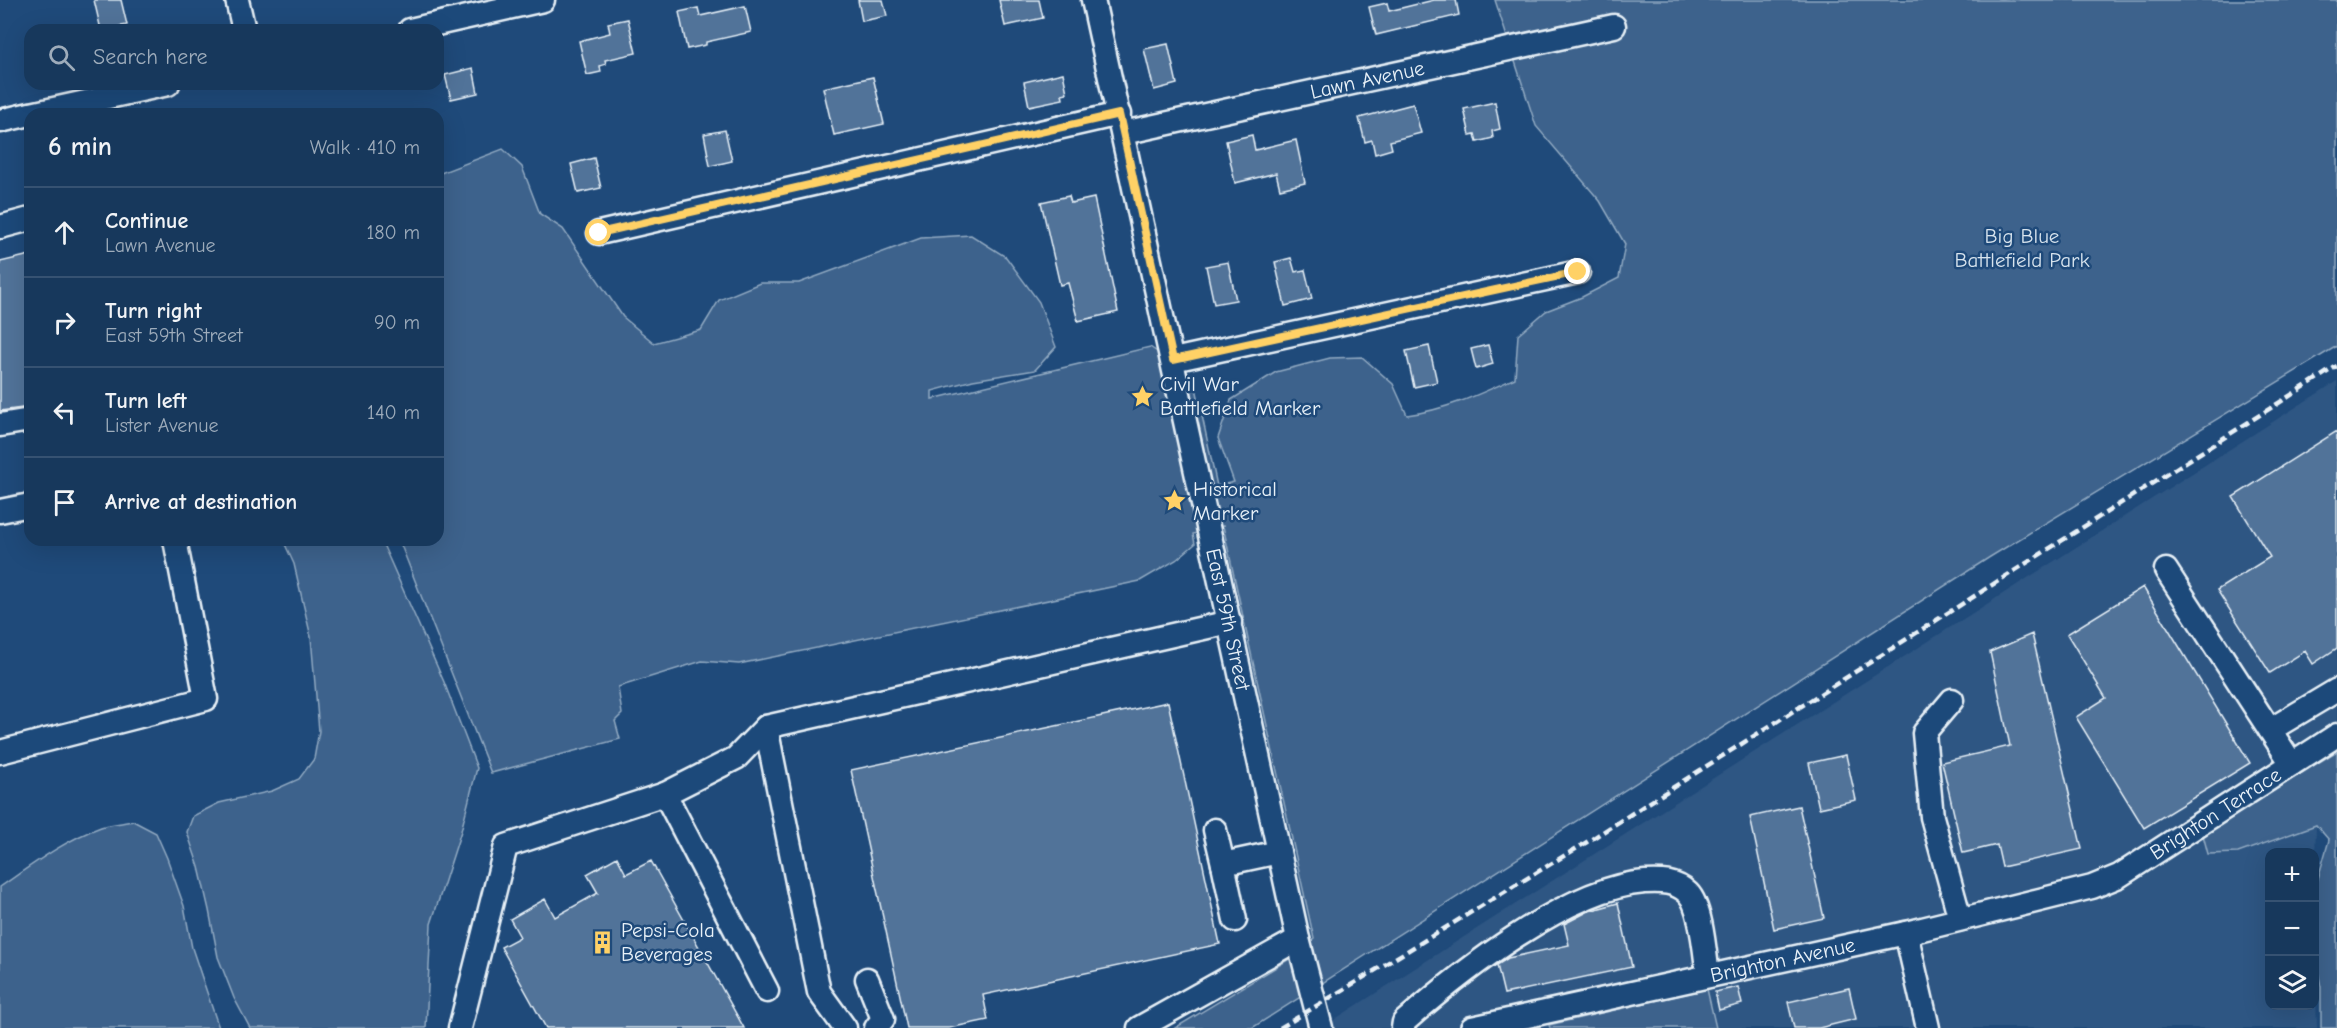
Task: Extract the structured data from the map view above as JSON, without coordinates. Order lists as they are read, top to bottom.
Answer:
{
  "streets": {
    "street": [
      "Lawn Avenue",
      "East 59th Street",
      "Brighton Terrace",
      "Brighton Avenue"
    ]
  },
  "crossings": [
    ["Lawn Avenue", "East 59th Street"],
    ["Brighton Terrace", "Brighton Avenue"]
  ],
  "parks": ["Big Blue Battlefield Park"],
  "places": {
    "place": ["Civil War Battlefield Marker", "Historical Marker"],
    "building": ["Pepsi-Cola Beverages"]
  },
  "page": {
    "search": "Search here",
    "heading": ["6 min", "Walk · 410 m"],
    "list": [
      ["Continue", "Lawn Avenue", "180 m"],
      ["Turn right", "East 59th Street", "90 m"],
      ["Turn left", "Lister Avenue", "140 m"],
      "Arrive at destination"
    ],
    "map_buttons": ["+", "−"]
  }
}
